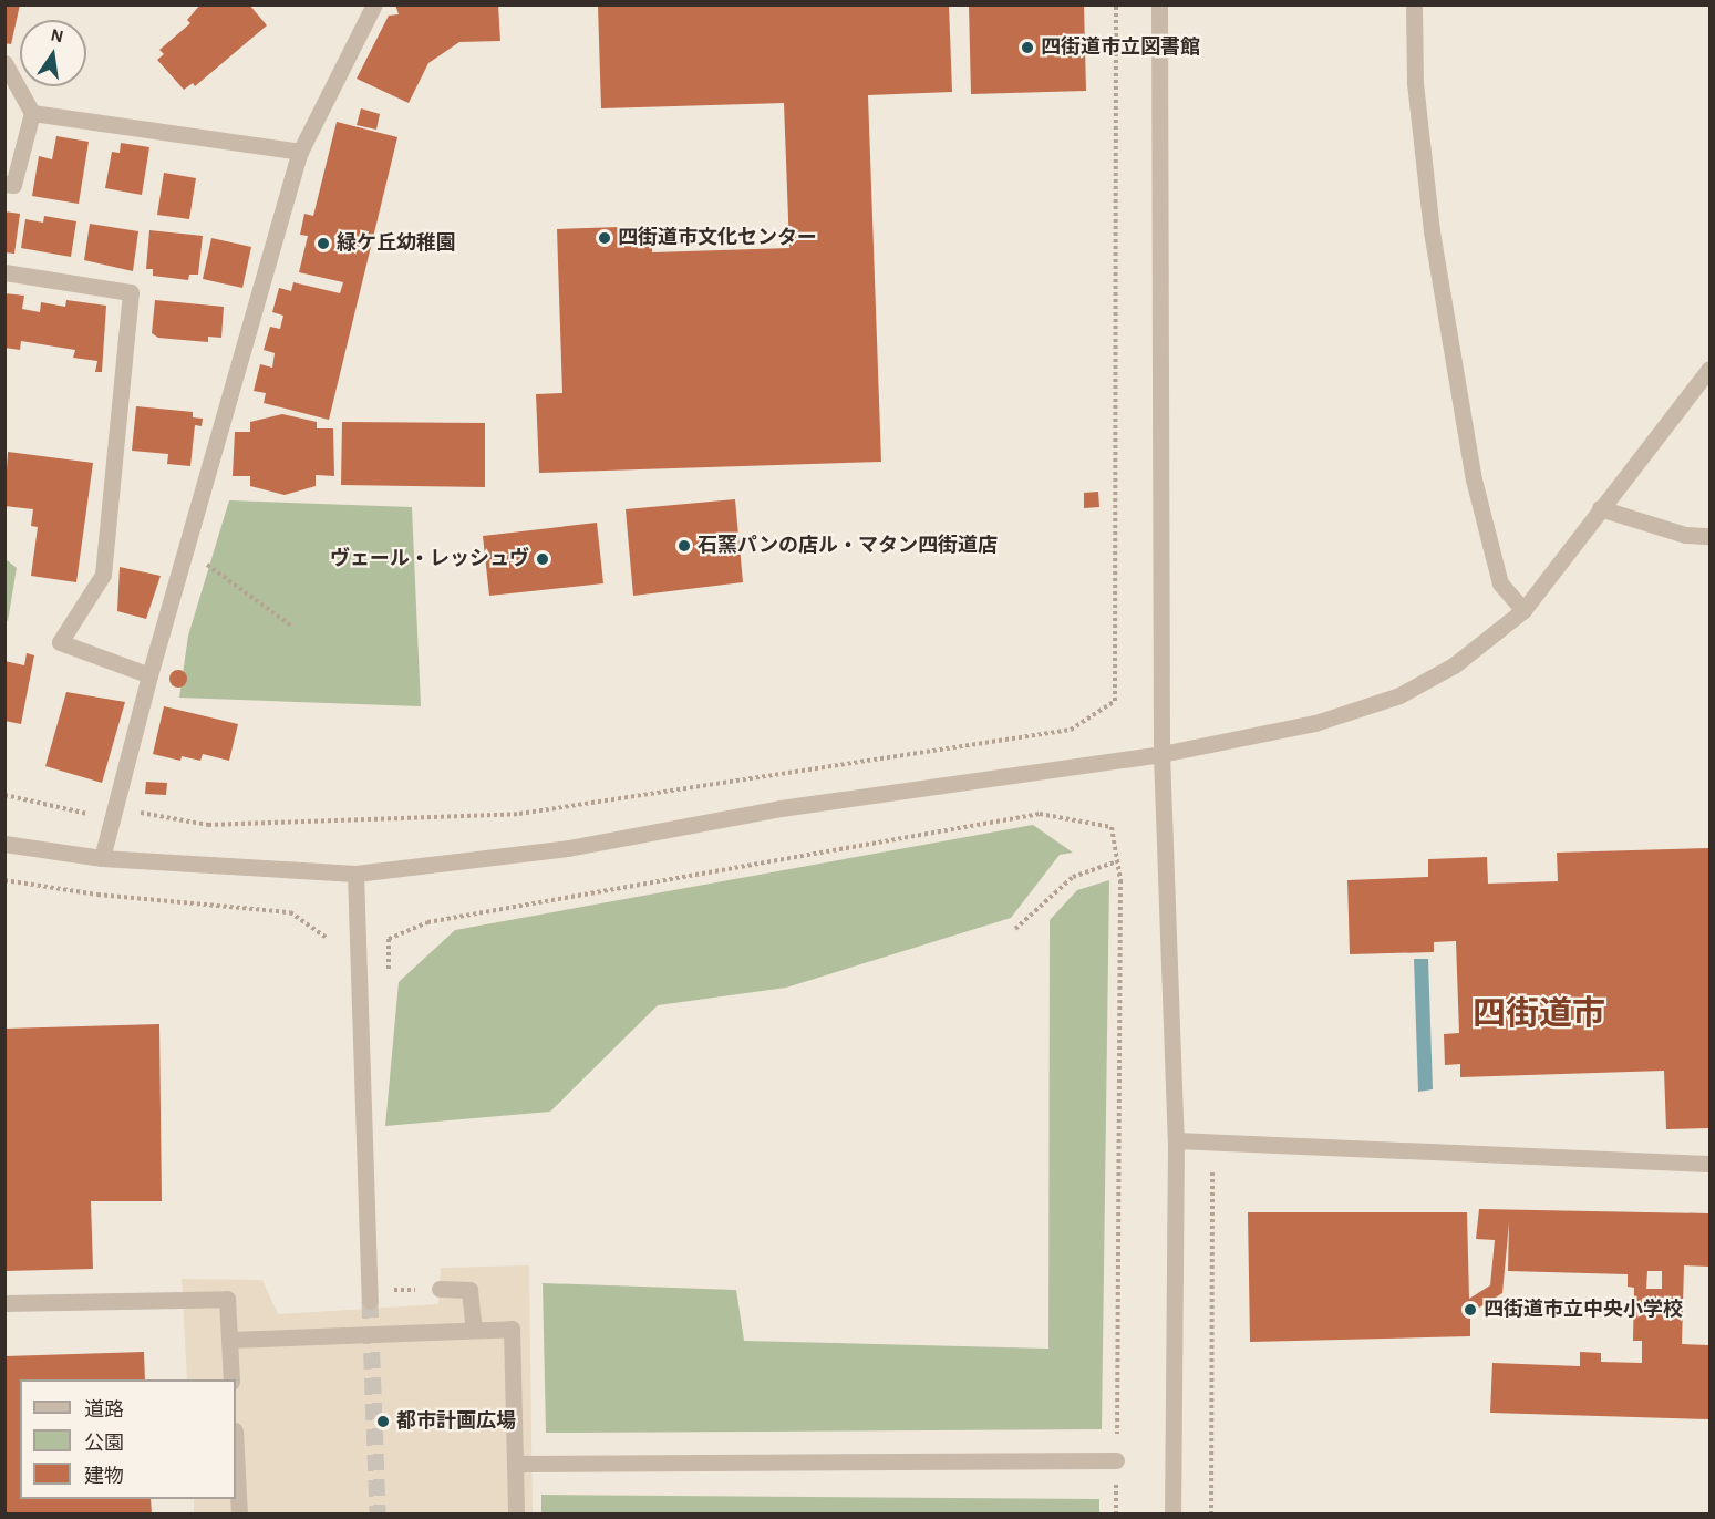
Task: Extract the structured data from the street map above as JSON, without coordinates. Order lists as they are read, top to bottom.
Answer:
{
  "districts": ["四街道市"],
  "places": [
    "四街道市立図書館",
    "四街道市文化センター",
    "緑ケ丘幼稚園",
    "石窯パンの店ル・マタン四街道店",
    "ヴェール・レッシュヴ",
    "四街道市立中央小学校",
    "都市計画広場"
  ],
  "legend": ["道路", "公園", "建物"],
  "north": "top"
}
